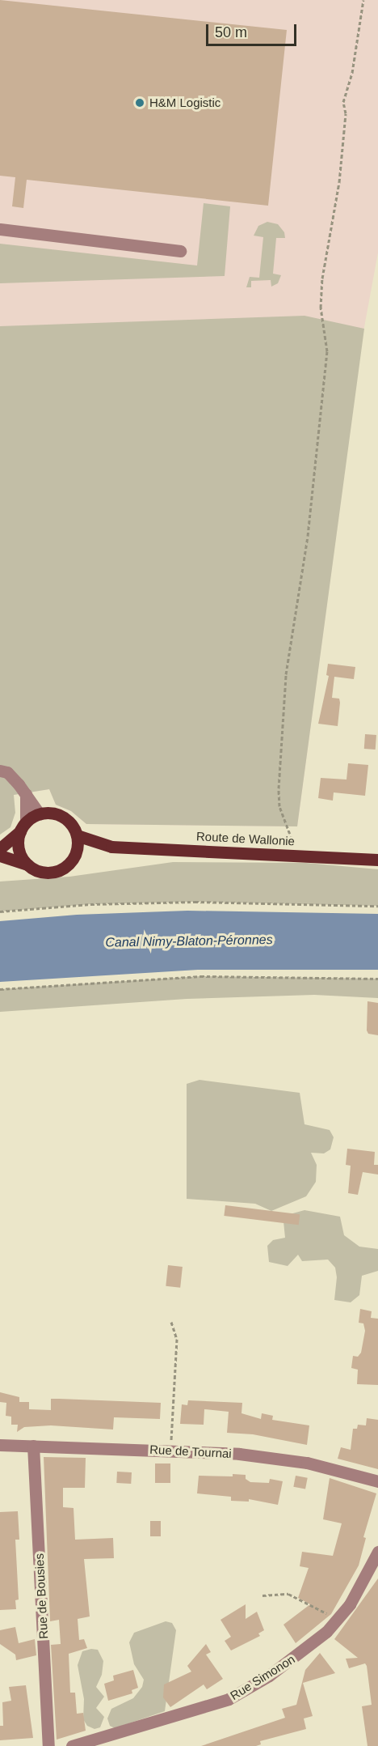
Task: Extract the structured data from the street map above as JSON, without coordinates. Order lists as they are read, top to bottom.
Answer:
{
  "streets": {
    "main road": ["Route de Wallonie"],
    "street": ["Rue de Tournai", "Rue de Bousies", "Rue Simonon"]
  },
  "crossings": [
    ["Rue de Tournai", "Rue de Bousies"]
  ],
  "water": ["Canal Nimy-Blaton-Péronnes"],
  "places": ["H&M Logistic"],
  "scale_bar": "50 m"
}
